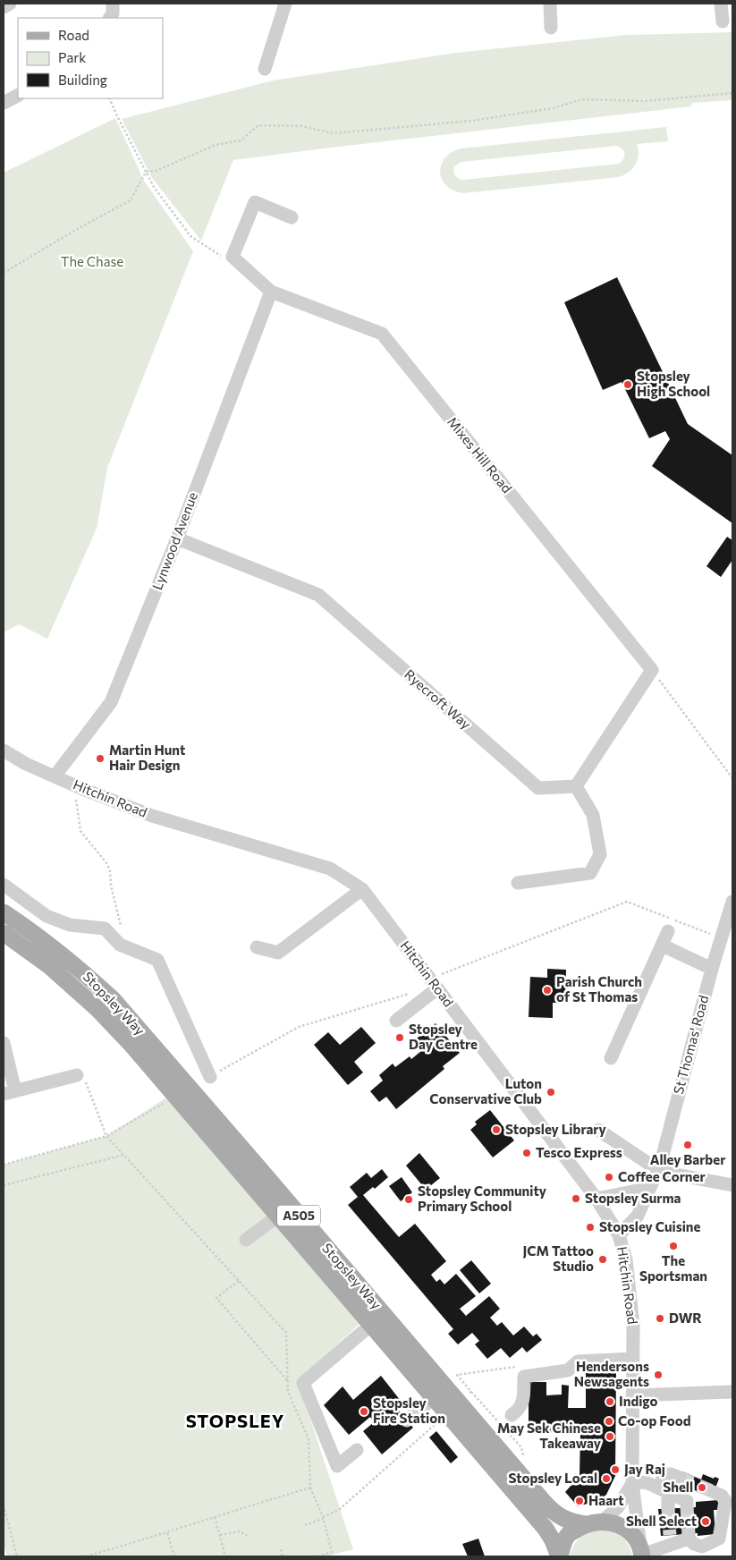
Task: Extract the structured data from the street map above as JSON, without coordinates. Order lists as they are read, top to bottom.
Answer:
{
  "streets": {
    "main road": ["Stopsley Way", "A505"],
    "street": [
      "Mixes Hill Road",
      "Lynwood Avenue",
      "Ryecroft Way",
      "Hitchin Road",
      "St Thomas' Road"
    ]
  },
  "crossings": [
    ["Mixes Hill Road", "Lynwood Avenue"],
    ["Lynwood Avenue", "Ryecroft Way"],
    ["Lynwood Avenue", "Hitchin Road"],
    ["Hitchin Road", "St Thomas' Road"],
    ["Hitchin Road", "A505"],
    ["Stopsley Way", "A505"]
  ],
  "districts": ["STOPSLEY"],
  "parks": ["The Chase"],
  "places": [
    "Stopsley High School",
    "Martin Hunt Hair Design",
    "Parish Church of St Thomas",
    "Stopsley Day Centre",
    "Luton Conservative Club",
    "Stopsley Library",
    "Alley Barber",
    "Tesco Express",
    "Coffee Corner",
    "Stopsley Surma",
    "Stopsley Community Primary School",
    "Stopsley Cuisine",
    "The Sportsman",
    "JCM Tattoo Studio",
    "DWR",
    "Hendersons Newsagents",
    "Indigo",
    "Stopsley Fire Station",
    "Co-op Food",
    "May Sek Chinese Takeaway",
    "Jay Raj",
    "Stopsley Local",
    "Shell",
    "Haart",
    "Shell Select"
  ],
  "legend": ["Road", "Park", "Building"]
}
